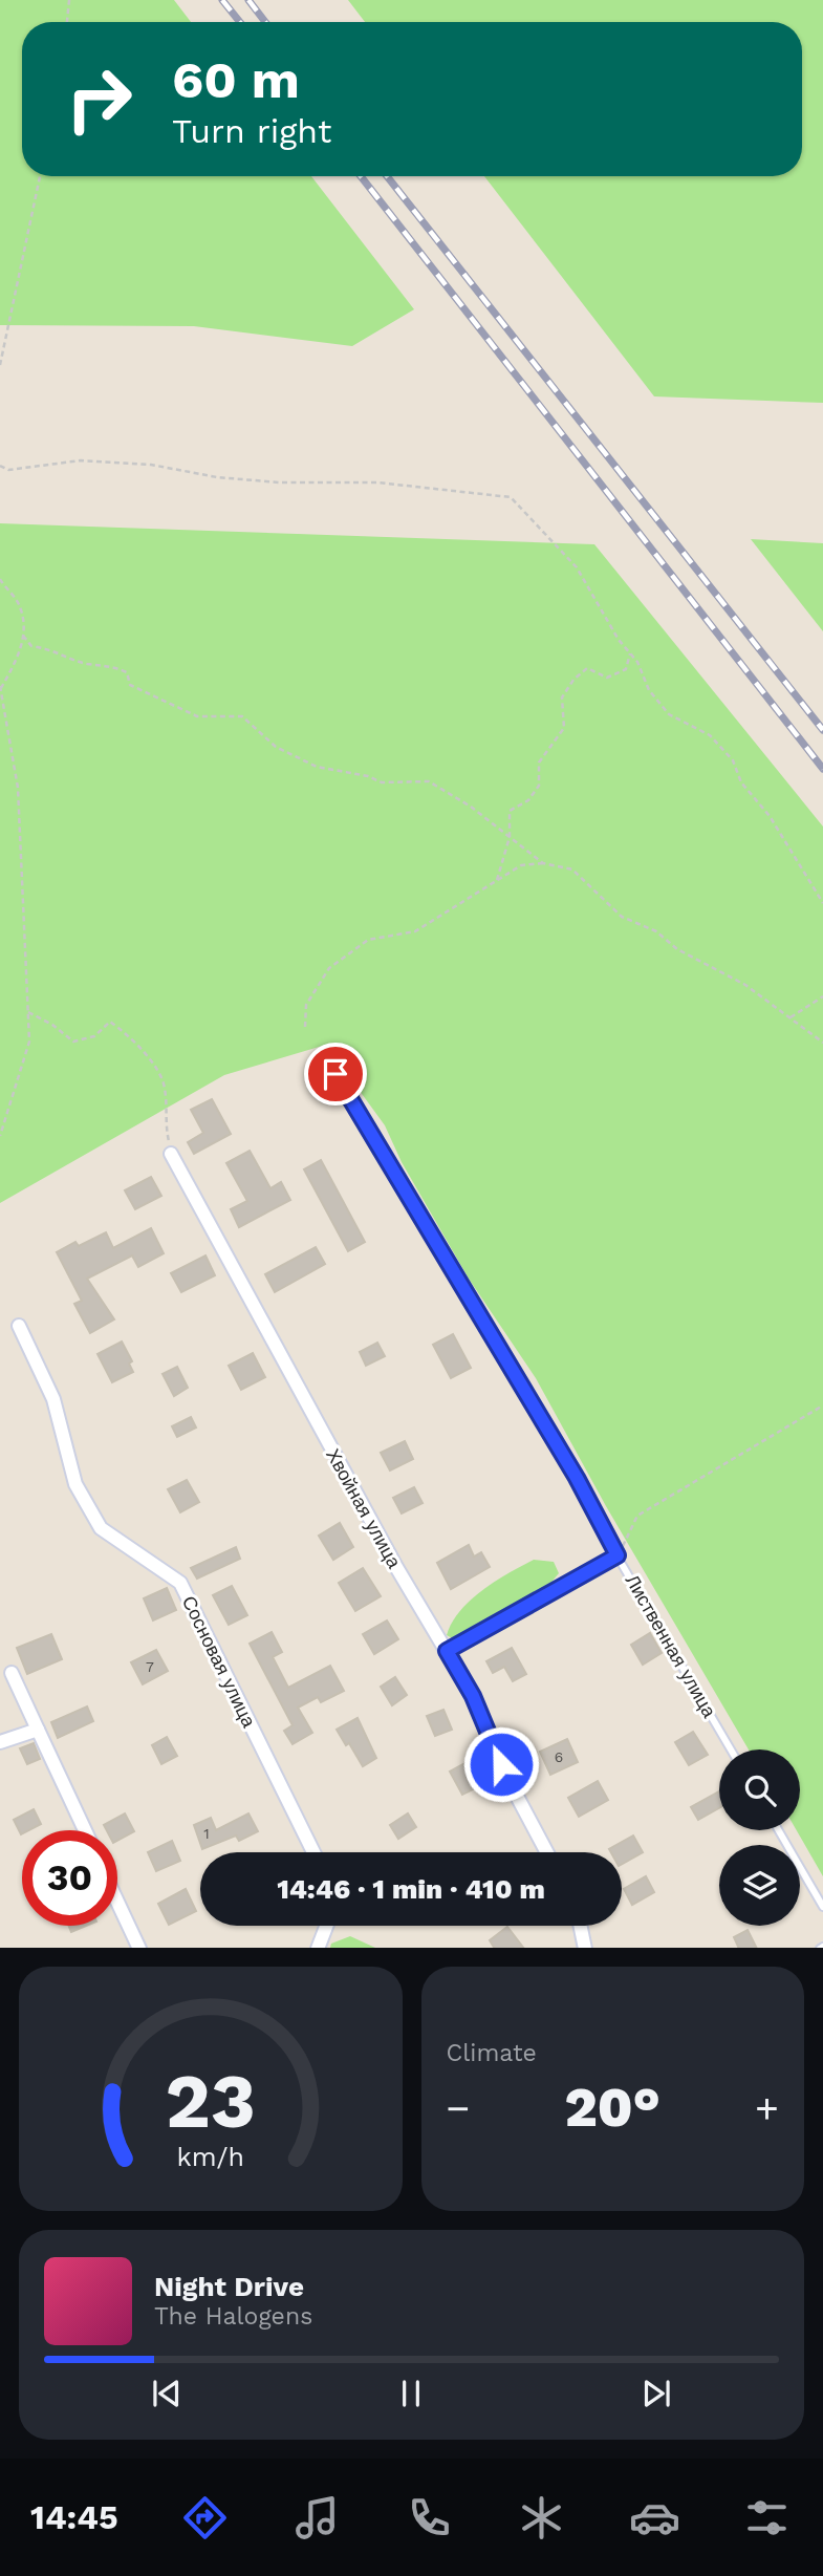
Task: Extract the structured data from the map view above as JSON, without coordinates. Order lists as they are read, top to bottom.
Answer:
{
  "streets": {
    "street": ["Хвойная улица", "Сосновая улица"],
    "lane": ["Лиственная улица"]
  },
  "house_numbers": ["7", "6", "1"],
  "page": {
    "turn": ["60 m", "Turn right"],
    "limit": "30",
    "trip": "14:46 · 1 min · 410 m",
    "tile": "Climate",
    "heat": ["−", "20°", "+"],
    "song": ["Night Drive", "The Halogens"],
    "tabs": "14:45",
    "gauge": ["23", "km/h"]
  }
}
